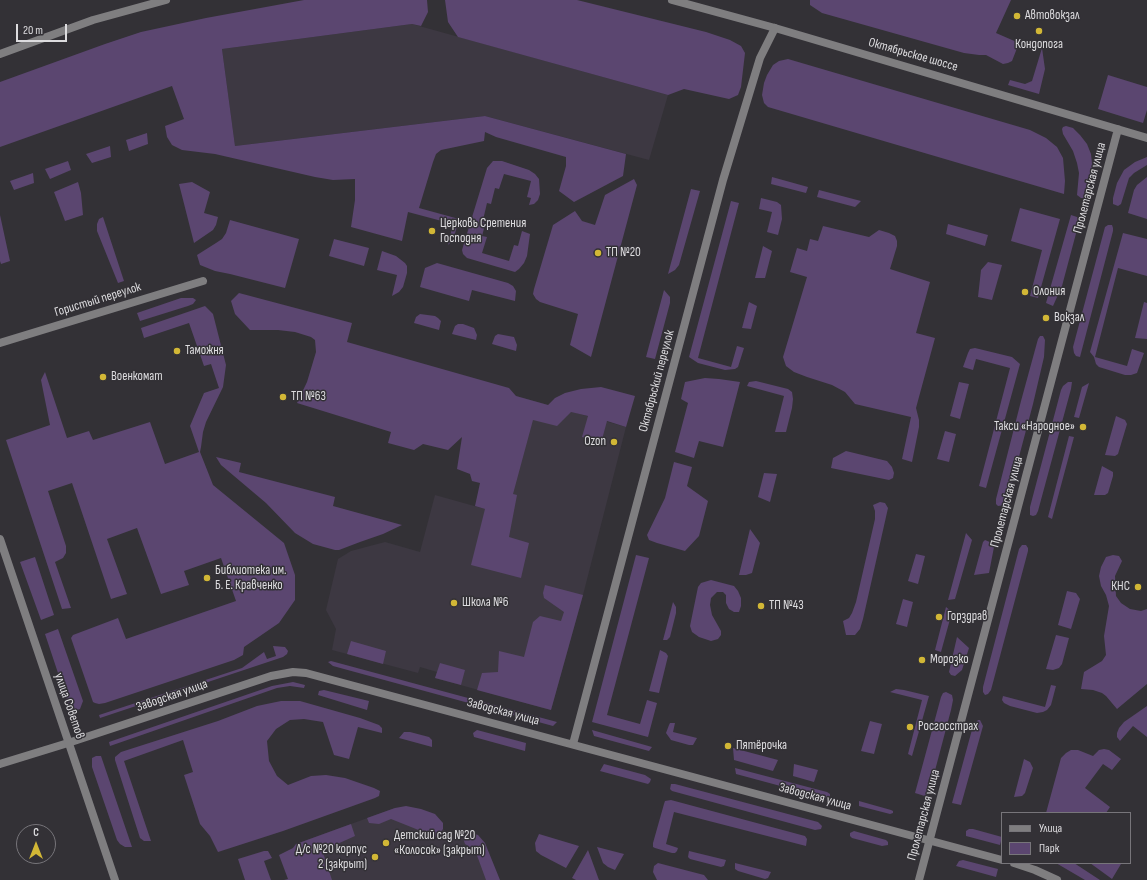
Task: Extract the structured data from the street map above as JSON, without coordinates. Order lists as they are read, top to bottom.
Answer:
{
  "streets": {
    "street": [
      "Октябрьское шоссе",
      "Пролетарская улица",
      "Гористый переулок",
      "Октябрьский переулок",
      "Заводская улица",
      "улица Советов"
    ]
  },
  "crossings": [
    ["Октябрьское шоссе", "Пролетарская улица"],
    ["Октябрьское шоссе", "Октябрьский переулок"],
    ["Пролетарская улица", "Заводская улица"],
    ["Октябрьский переулок", "Заводская улица"],
    ["Заводская улица", "улица Советов"]
  ],
  "places": [
    "Автовокзал",
    "Кондопога",
    "Церковь Сретения Господня",
    "ТП №20",
    "Олония",
    "Вокзал",
    "Таможня",
    "Военкомат",
    "ТП №63",
    "Такси «Народное»",
    "Ozon",
    "Библиотека им. Б. Е. Кравченко",
    "КНС",
    "Школа №6",
    "ТП №43",
    "Горздрав",
    "Морозко",
    "Росгосстрах",
    "Пятёрочка",
    "Детский сад №20 «Колосок» (закрыт)",
    "Д/с №20 корпус 2 (закрыт)"
  ],
  "legend": ["Улица", "Парк"],
  "scale_bar": "20 m",
  "north": "top"
}
